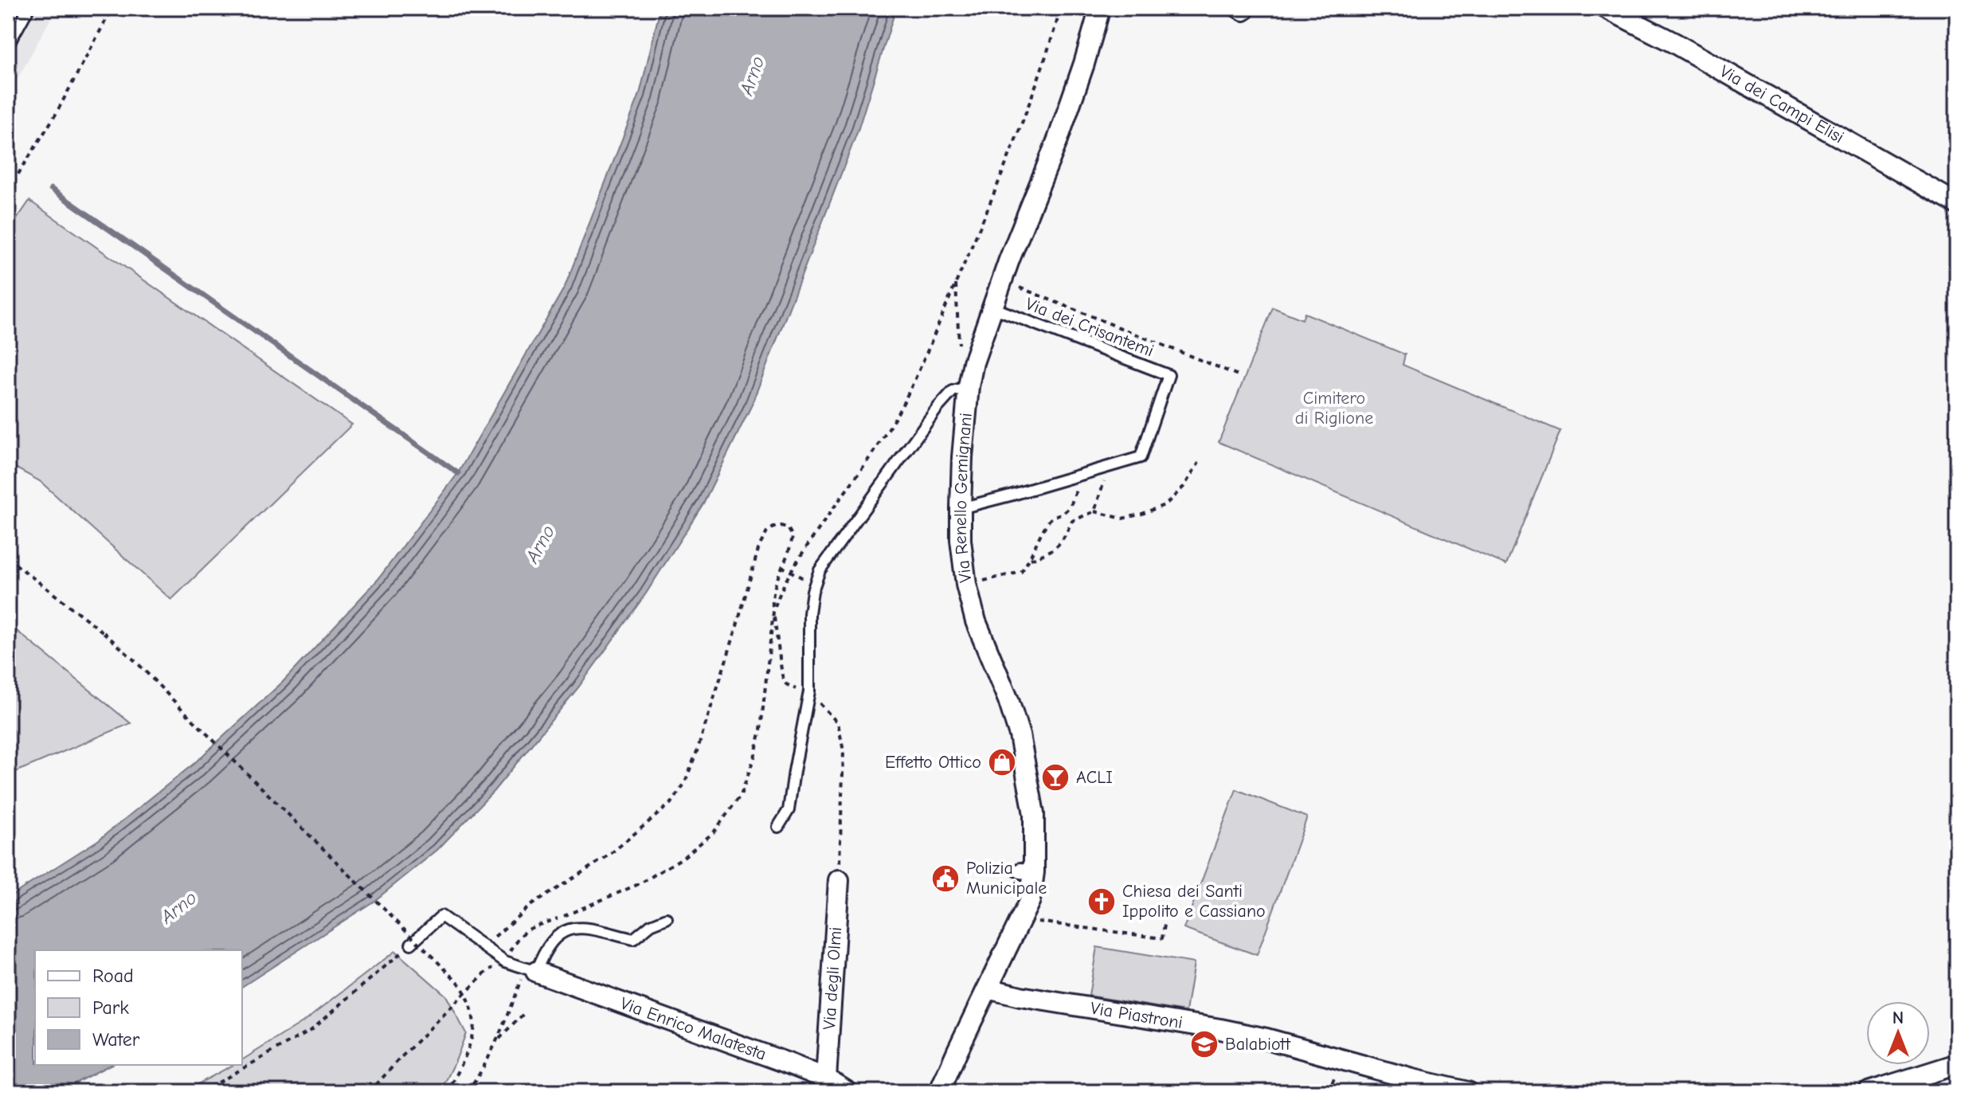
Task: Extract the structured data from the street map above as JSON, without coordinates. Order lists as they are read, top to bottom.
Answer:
{
  "streets": {
    "street": [
      "Via dei Campi Elisi",
      "Via Renello Gemignani",
      "Via degli Olmi",
      "Via Piastroni",
      "Via Enrico Malatesta"
    ],
    "lane": ["Via dei Crisantemi"]
  },
  "crossings": [
    ["Via dei Crisantemi", "Via Renello Gemignani"],
    ["Via Renello Gemignani", "Via Piastroni"],
    ["Via degli Olmi", "Via Enrico Malatesta"]
  ],
  "water": ["Arno"],
  "parks": ["Cimitero di Riglione"],
  "places": {
    "shop": ["Effetto Ottico"],
    "bar": ["ACLI"],
    "public building": ["Polizia Municipale"],
    "church": ["Chiesa dei Santi Ippolito e Cassiano"],
    "school or university": ["Balabiott"]
  },
  "legend": ["Road", "Park", "Water"],
  "north": "top"
}
